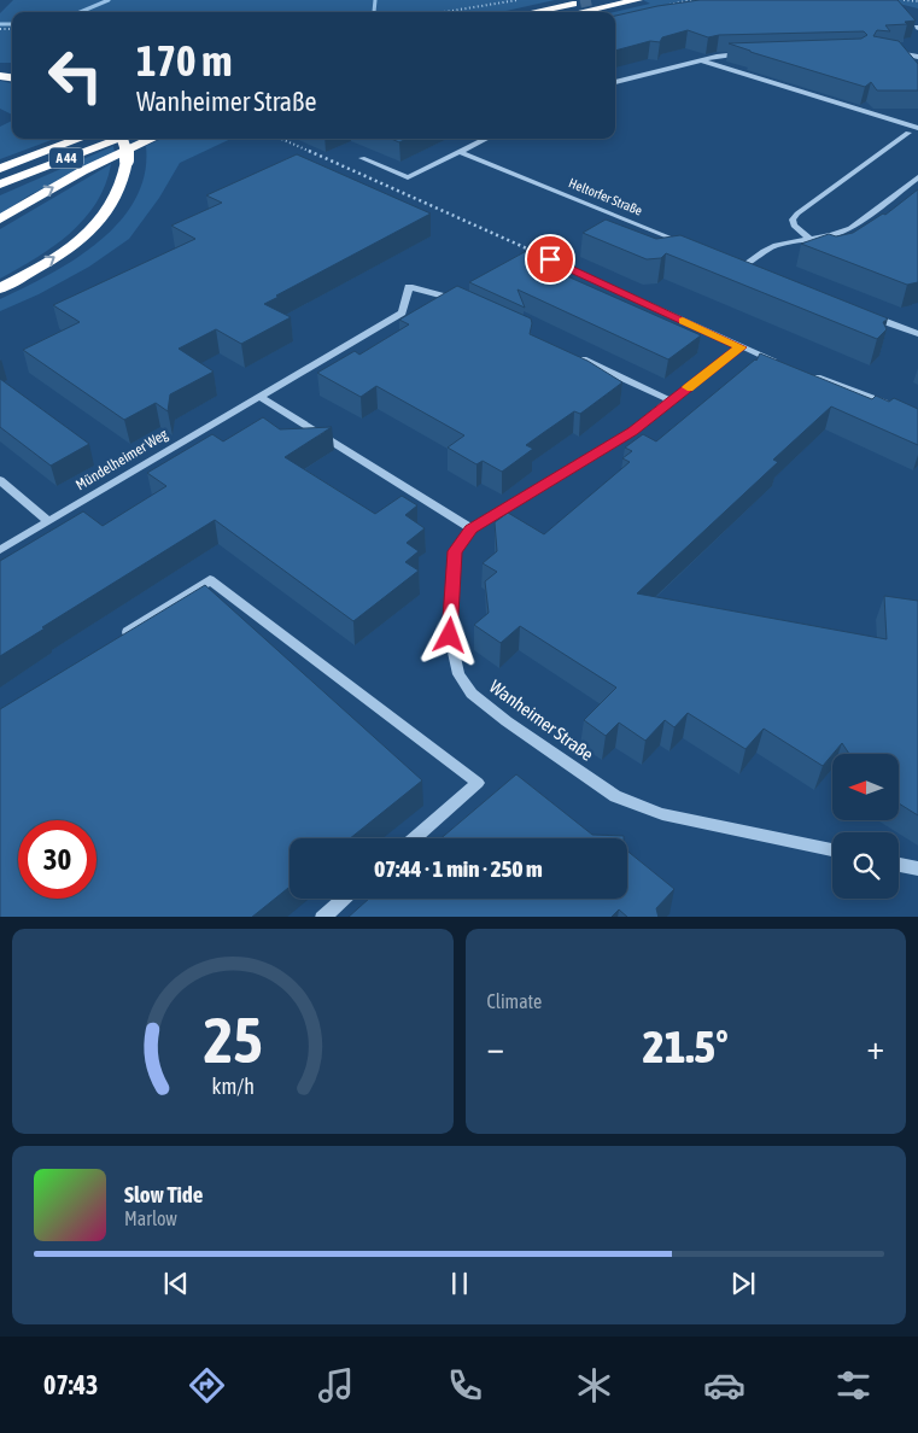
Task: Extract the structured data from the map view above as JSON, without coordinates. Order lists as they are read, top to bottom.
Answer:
{
  "streets": {
    "highway": ["A 44"],
    "street": ["Heltorfer Straße", "Mündelheimer Weg", "Wanheimer Straße"]
  },
  "north": "left",
  "page": {
    "turn": ["170 m", "Wanheimer Straße"],
    "limit": "30",
    "trip": "07:44 · 1 min · 250 m",
    "tile": "Climate",
    "heat": ["−", "21.5°", "+"],
    "song": ["Slow Tide", "Marlow"],
    "tabs": "07:43",
    "gauge": ["25", "km/h"]
  }
}
